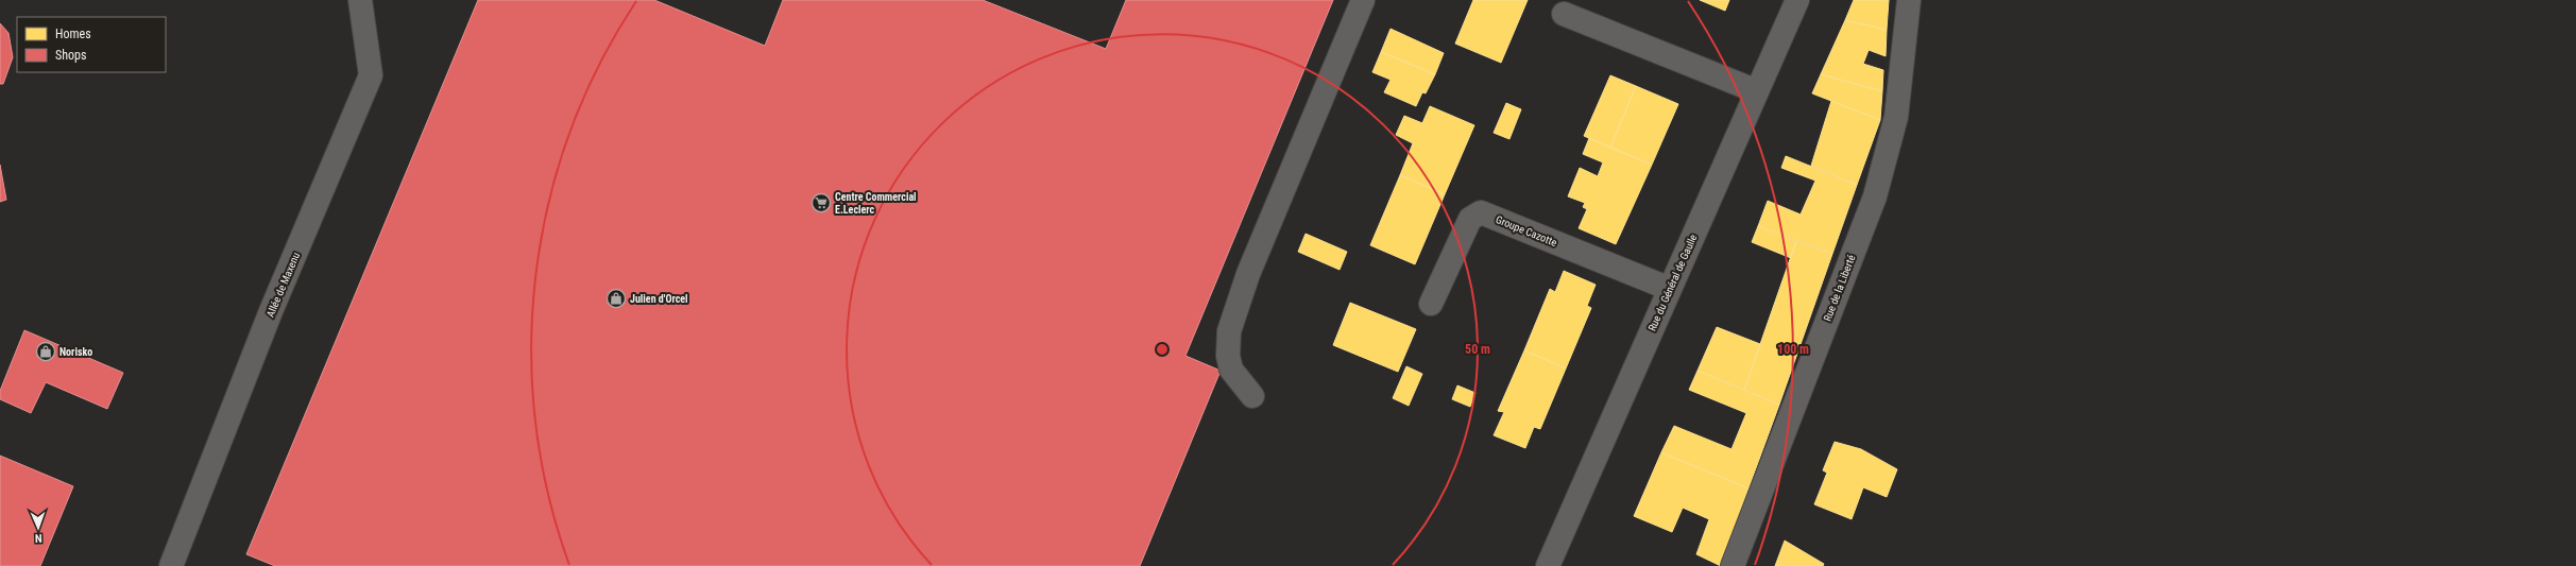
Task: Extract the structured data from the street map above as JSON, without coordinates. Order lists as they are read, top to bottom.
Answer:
{
  "streets": {
    "street": [
      "Groupe Cazotte",
      "Rue du Général de Gaulle",
      "Allée de Maxenu",
      "Rue de la Liberté"
    ]
  },
  "crossings": [
    ["Groupe Cazotte", "Rue du Général de Gaulle"]
  ],
  "places": {
    "supermarket": ["Centre Commercial E.Leclerc"],
    "shop": ["Julien d'Orcel", "Norisko"]
  },
  "legend": ["Homes", "Shops"],
  "north": "bottom",
  "rings": ["50 m", "100 m"]
}
